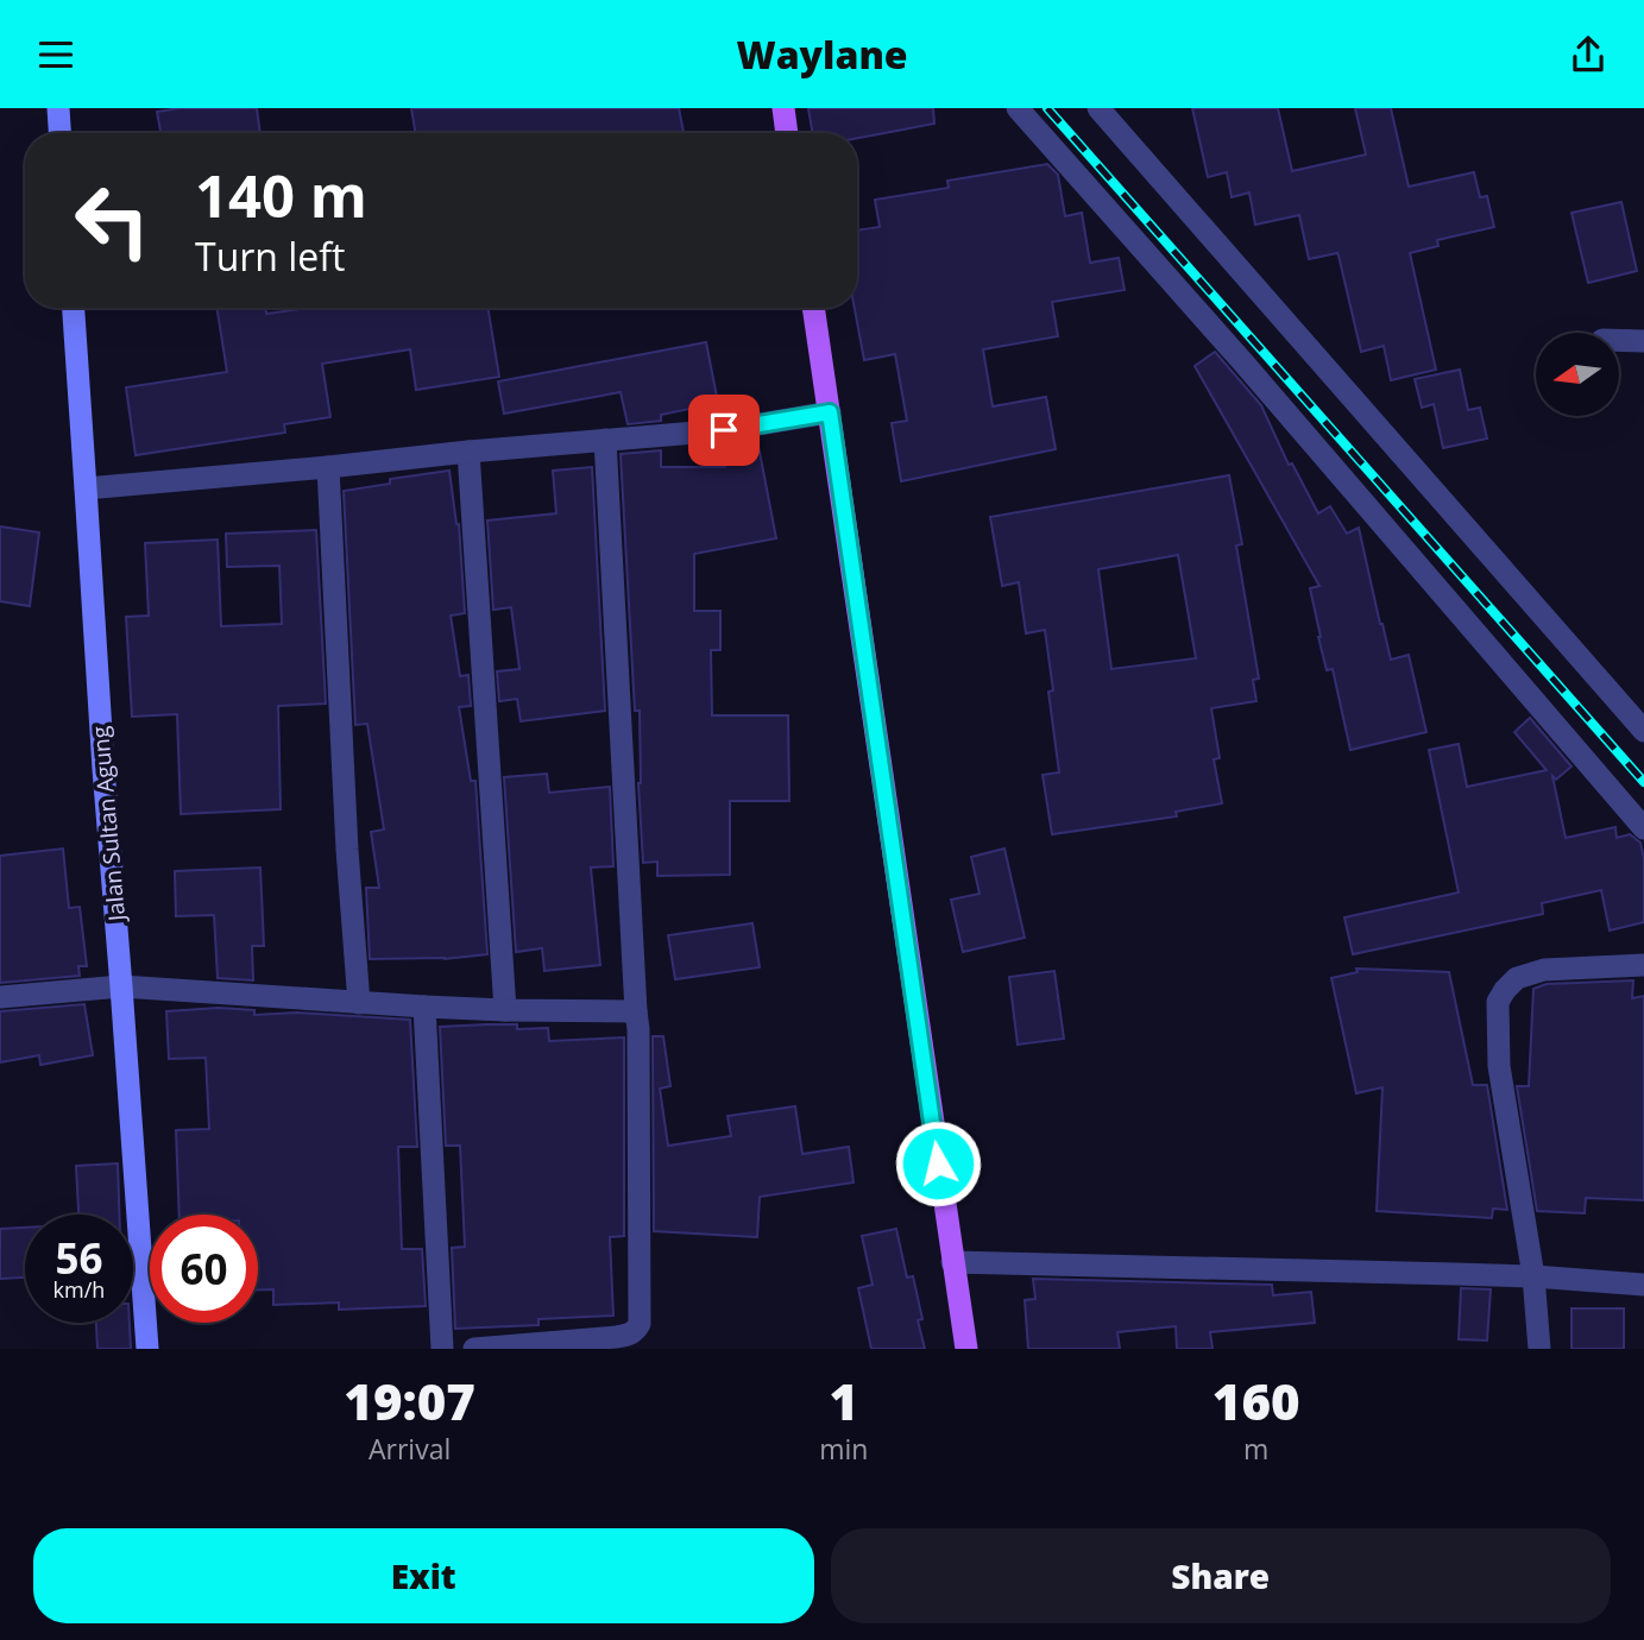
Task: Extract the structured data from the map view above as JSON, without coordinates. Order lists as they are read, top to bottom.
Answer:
{
  "streets": {
    "main road": ["Jalan Sultan Agung"]
  },
  "north": "left",
  "page": {
    "header": "Waylane",
    "turn": ["140 m", "Turn left"],
    "speed": "56 km/h",
    "limit": "60",
    "eta": [
      "19:07",
      "Arrival",
      "1",
      "min",
      "160",
      "m"
    ],
    "buttons": ["Exit", "Share"]
  }
}
